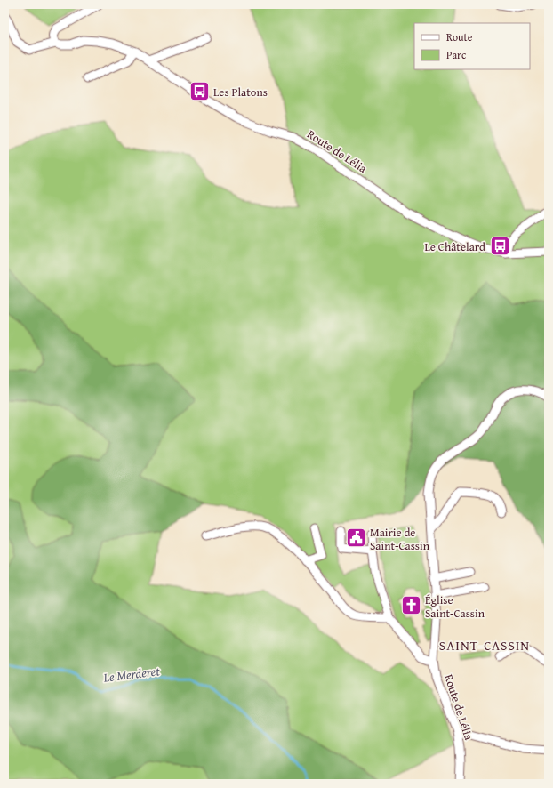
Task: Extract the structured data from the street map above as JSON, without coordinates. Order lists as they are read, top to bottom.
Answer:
{
  "streets": {
    "street": ["Route de Lélia"]
  },
  "districts": ["SAINT-CASSIN"],
  "water": ["Le Merderet"],
  "places": {
    "bus stop": ["Les Platons", "Le Châtelard"],
    "public building": ["Mairie de Saint-Cassin"],
    "church": ["Église Saint-Cassin"]
  },
  "legend": ["Route", "Parc"]
}
